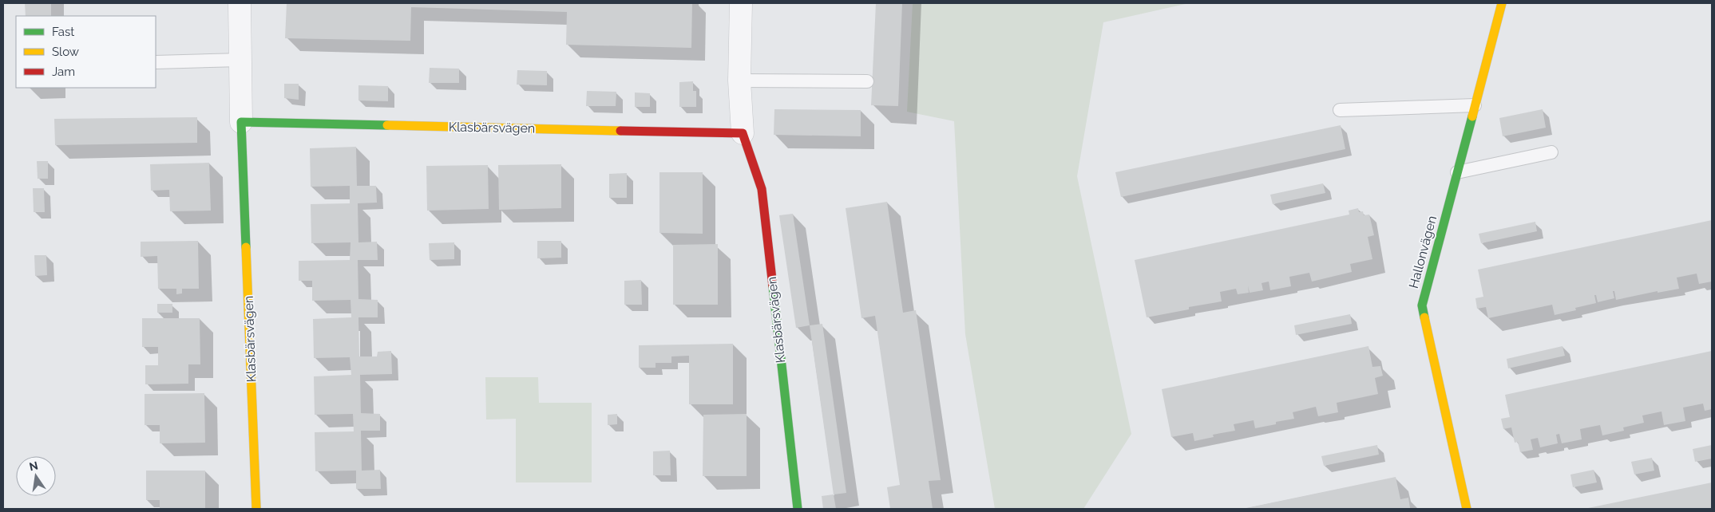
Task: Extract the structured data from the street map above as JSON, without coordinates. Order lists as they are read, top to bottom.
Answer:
{
  "streets": {
    "street": ["Klasbärsvägen", "Hallonvägen"]
  },
  "legend": ["Fast", "Slow", "Jam"],
  "north": "top"
}
